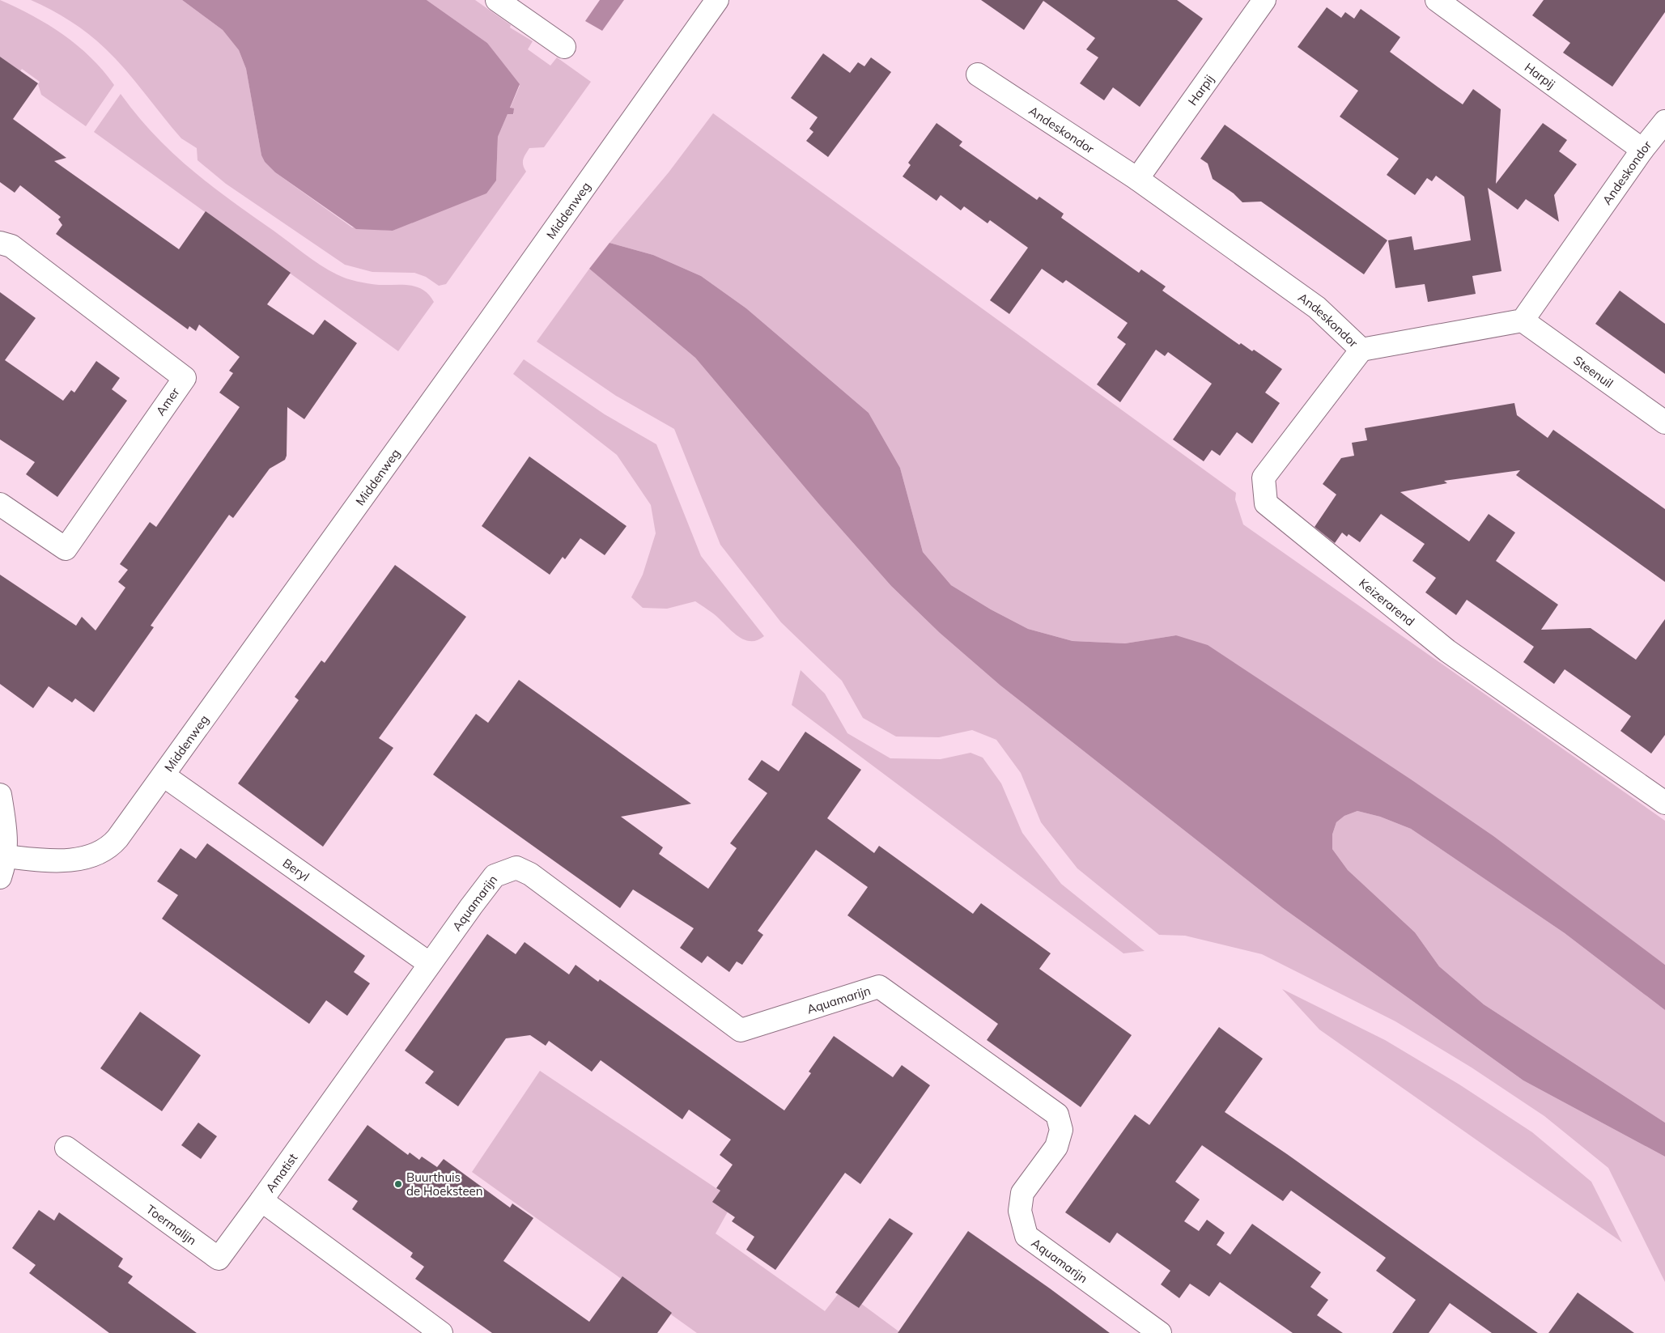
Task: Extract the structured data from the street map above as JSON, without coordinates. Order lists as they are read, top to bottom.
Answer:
{
  "streets": {
    "street": [
      "Harpij",
      "Andeskondor",
      "Middenweg",
      "Steenuil",
      "Amer",
      "Keizerarend",
      "Beryl",
      "Aquamarijn",
      "Amatist",
      "Toermalijn"
    ]
  },
  "crossings": [
    ["Harpij", "Andeskondor"],
    ["Andeskondor", "Steenuil"],
    ["Andeskondor", "Keizerarend"],
    ["Middenweg", "Beryl"],
    ["Beryl", "Aquamarijn"],
    ["Beryl", "Amatist"],
    ["Aquamarijn", "Amatist"],
    ["Amatist", "Toermalijn"]
  ],
  "places": ["Buurthuis de Hoeksteen"]
}
